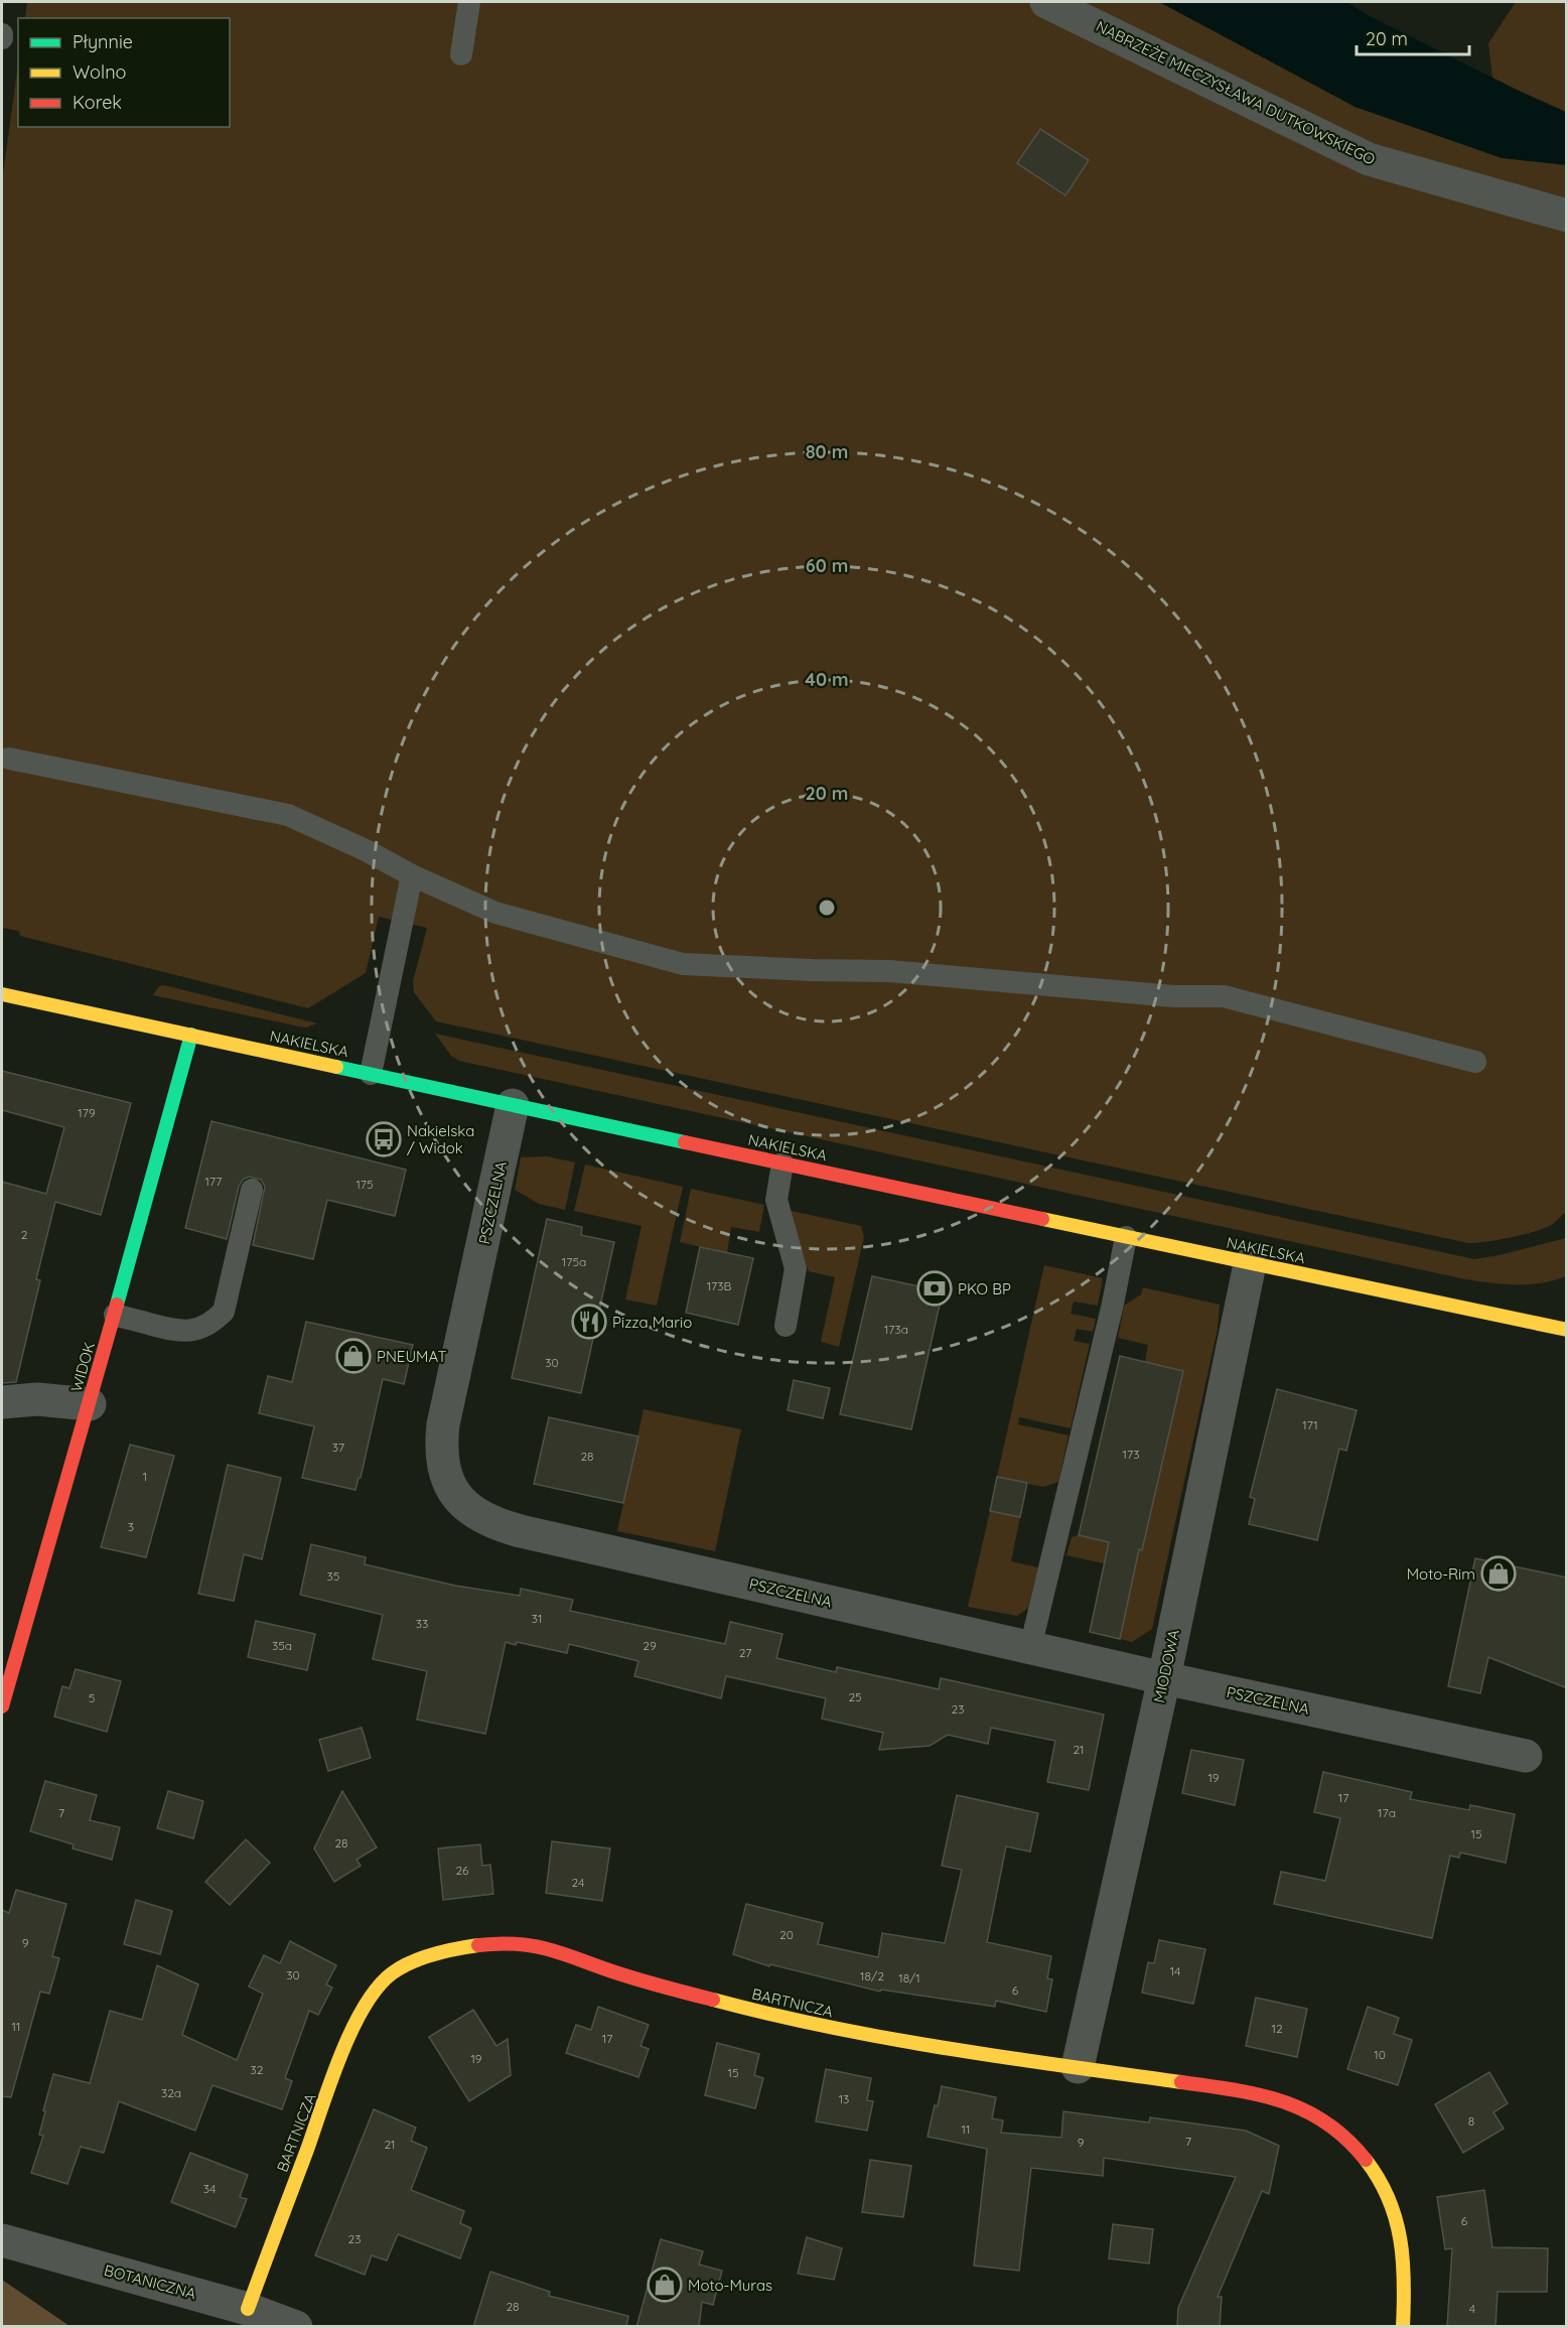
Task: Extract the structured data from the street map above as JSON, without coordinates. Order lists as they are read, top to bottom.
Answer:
{
  "streets": {
    "street": [
      "NABRZEŻE MIECZYSŁAWA DUTKOWSKIEGO",
      "NAKIELSKA",
      "PSZCZELNA",
      "WIDOK",
      "MIODOWA",
      "BARTNICZA",
      "BOTANICZNA"
    ]
  },
  "crossings": [
    ["NAKIELSKA", "PSZCZELNA"],
    ["NAKIELSKA", "WIDOK"],
    ["NAKIELSKA", "MIODOWA"],
    ["PSZCZELNA", "MIODOWA"],
    ["MIODOWA", "BARTNICZA"],
    ["BARTNICZA", "BOTANICZNA"]
  ],
  "places": {
    "bus stop": ["Nakielska / Widok"],
    "bank": ["PKO BP"],
    "restaurant": ["Pizza Mario"],
    "shop": ["PNEUMAT", "Moto-Rim", "Moto-Muras"]
  },
  "house_numbers": [
    "179",
    "177",
    "175",
    "2",
    "175a",
    "173B",
    "173a",
    "30",
    "171",
    "37",
    "173",
    "28",
    "1",
    "3",
    "35",
    "31",
    "33",
    "35a",
    "29",
    "27",
    "25",
    "5",
    "23",
    "21",
    "19",
    "17",
    "7",
    "17a",
    "15",
    "28",
    "26",
    "24",
    "20",
    "9",
    "14",
    "30",
    "18/2",
    "18/1",
    "6",
    "11",
    "12",
    "17",
    "10",
    "19",
    "32",
    "15",
    "32a",
    "13",
    "8",
    "11",
    "7",
    "9",
    "21",
    "34",
    "6",
    "23",
    "28",
    "4"
  ],
  "legend": ["Płynnie", "Wolno", "Korek"],
  "scale_bar": "20 m",
  "rings": [
    "80 m",
    "60 m",
    "40 m",
    "20 m"
  ]
}
